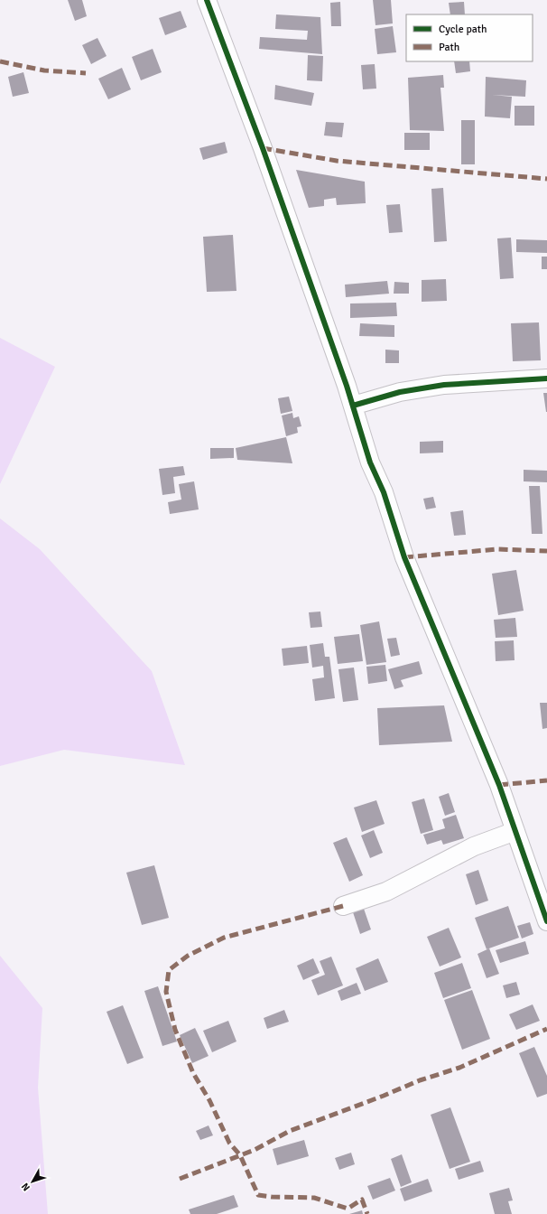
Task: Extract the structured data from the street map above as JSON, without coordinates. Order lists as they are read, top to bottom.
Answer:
{
  "legend": ["Cycle path", "Path"],
  "north": "bottom left"
}
